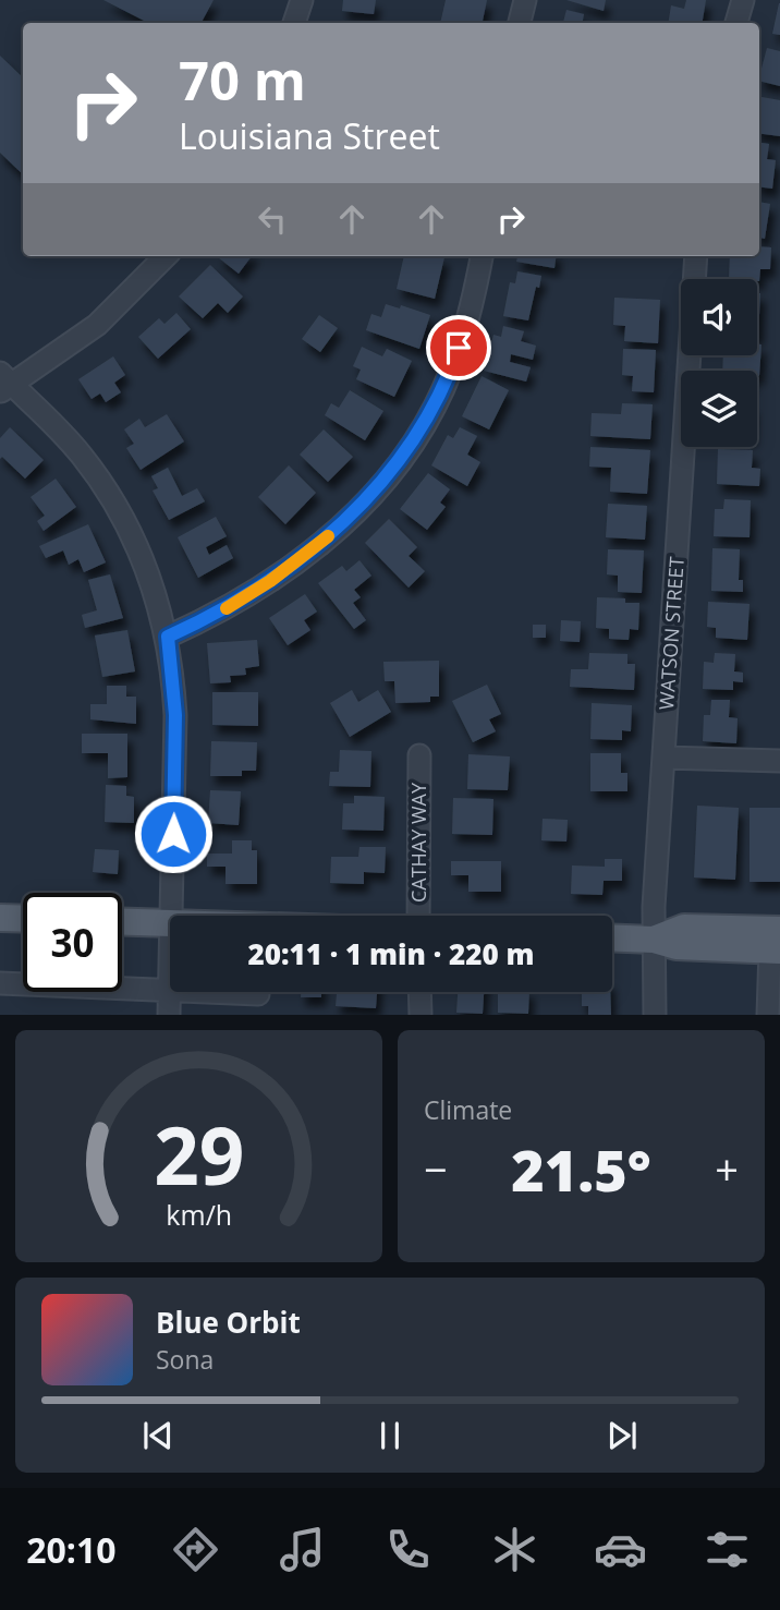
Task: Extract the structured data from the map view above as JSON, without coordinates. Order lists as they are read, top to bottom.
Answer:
{
  "streets": {
    "street": ["WATSON STREET", "CATHAY WAY"]
  },
  "page": {
    "turn": ["70 m", "Louisiana Street"],
    "limit": "30",
    "trip": "20:11 · 1 min · 220 m",
    "tile": "Climate",
    "heat": ["−", "21.5°", "+"],
    "song": ["Blue Orbit", "Sona"],
    "tabs": "20:10",
    "gauge": ["29", "km/h"]
  }
}
